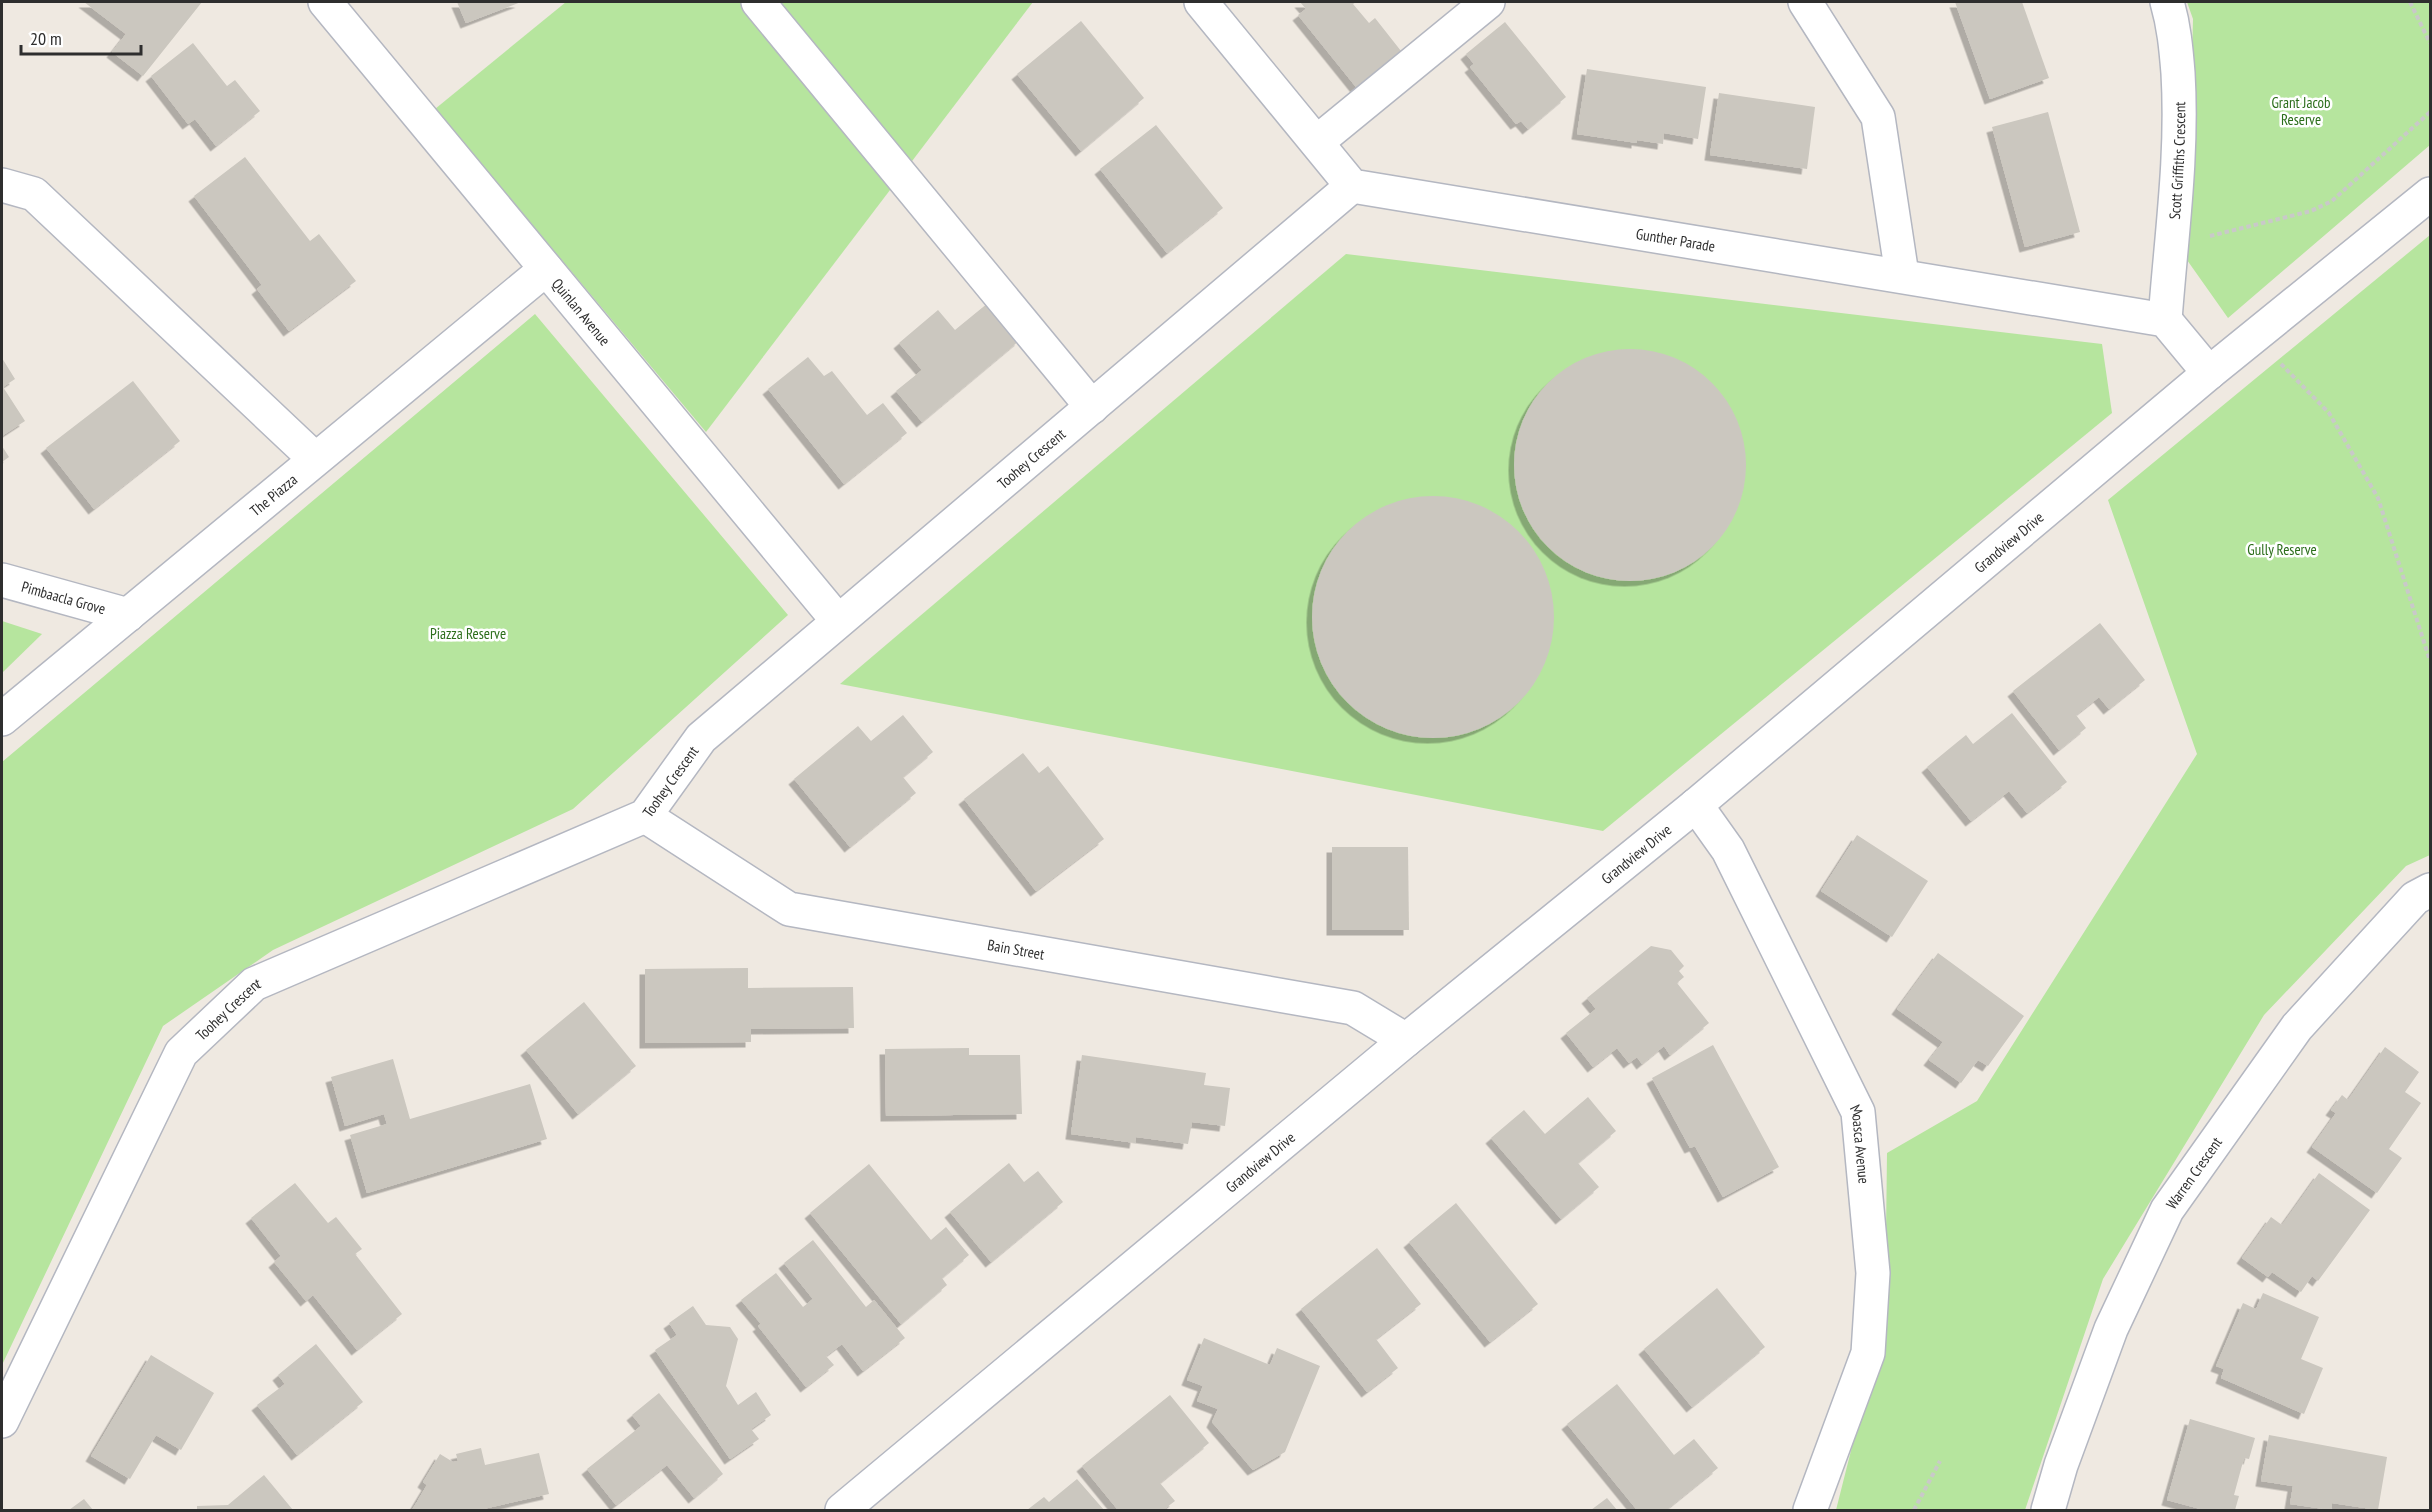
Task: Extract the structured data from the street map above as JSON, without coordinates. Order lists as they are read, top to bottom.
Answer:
{
  "streets": {
    "street": [
      "Scott Griffiths Crescent",
      "Gunther Parade",
      "Quinlan Avenue",
      "Toohey Crescent",
      "The Piazza",
      "Grandview Drive",
      "Pimbaacla Grove",
      "Bain Street",
      "Moasca Avenue",
      "Warren Crescent"
    ]
  },
  "crossings": [
    ["Scott Griffiths Crescent", "Gunther Parade"],
    ["Gunther Parade", "Toohey Crescent"],
    ["Quinlan Avenue", "Toohey Crescent"],
    ["Quinlan Avenue", "The Piazza"],
    ["Toohey Crescent", "Bain Street"],
    ["The Piazza", "Pimbaacla Grove"],
    ["Grandview Drive", "Bain Street"],
    ["Grandview Drive", "Moasca Avenue"]
  ],
  "parks": ["Grant Jacob Reserve", "Gully Reserve", "Piazza Reserve"],
  "scale_bar": "20 m"
}
